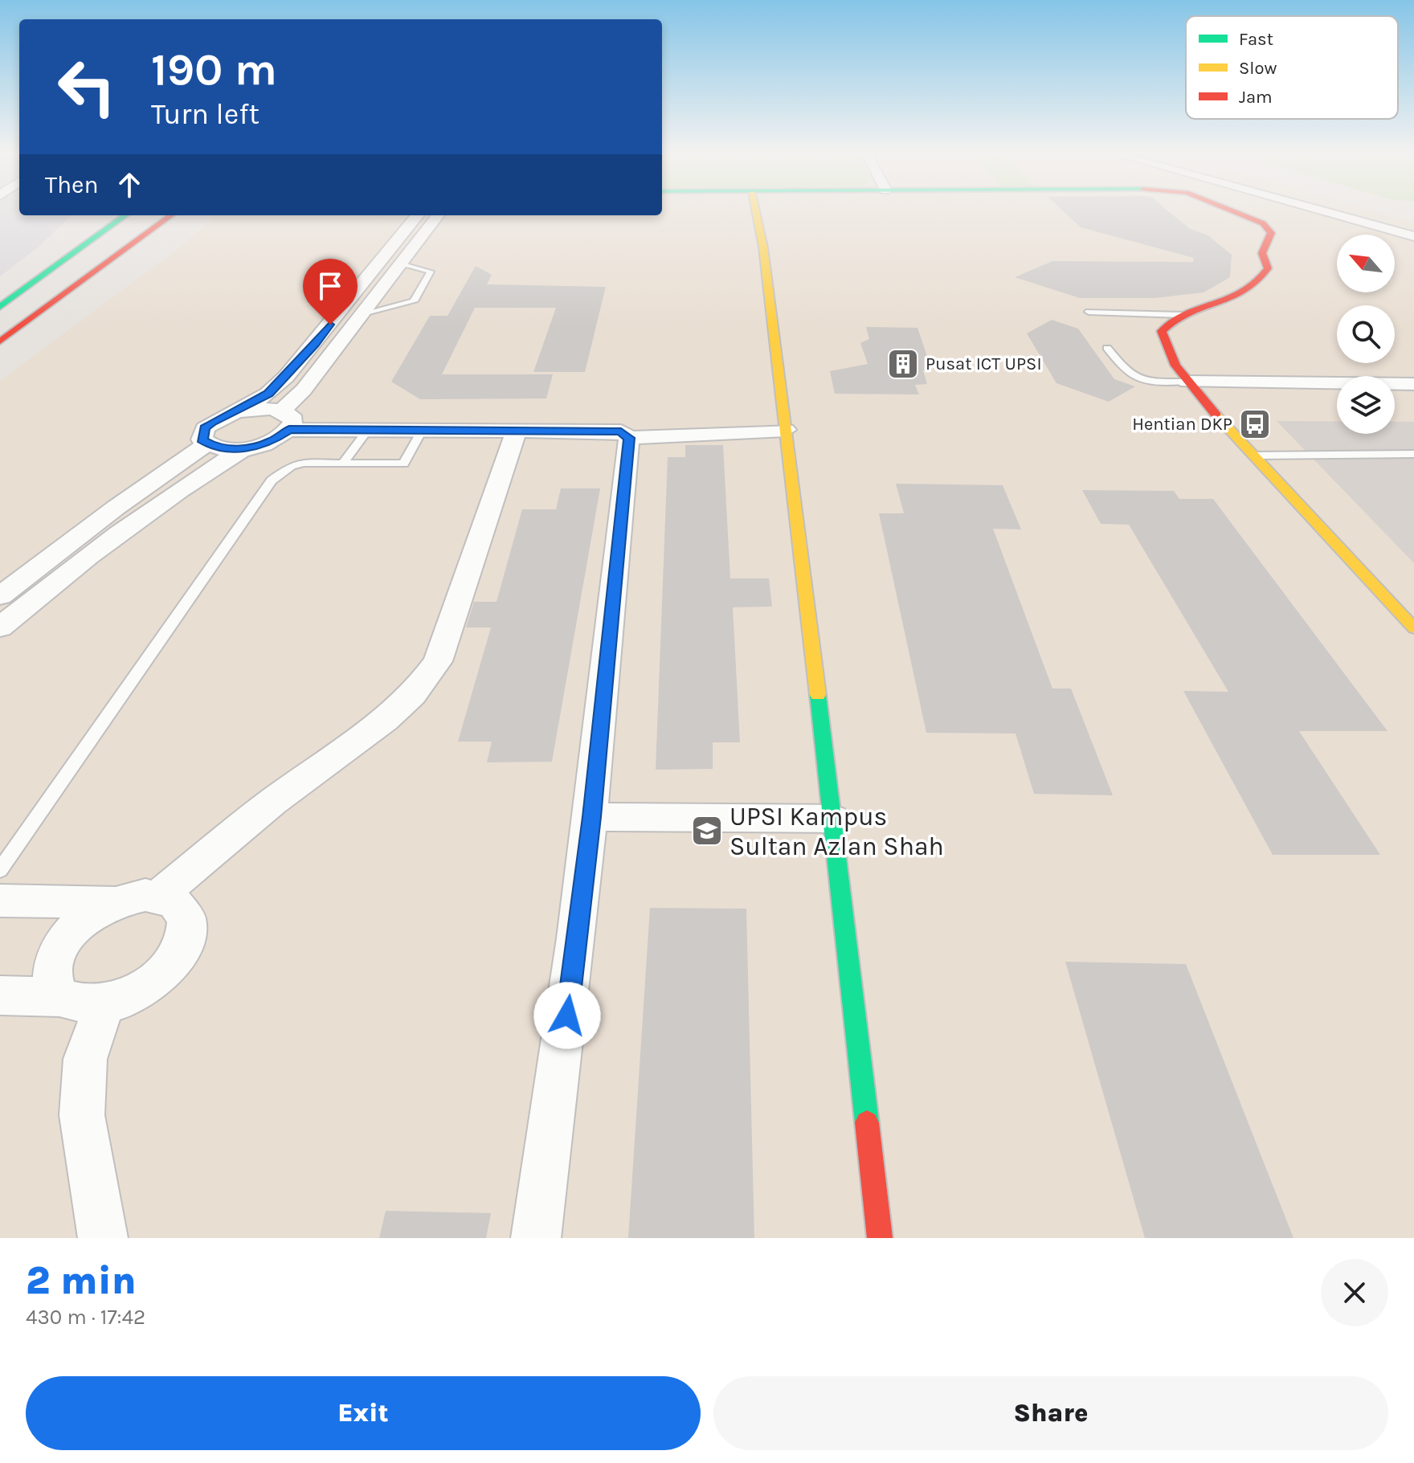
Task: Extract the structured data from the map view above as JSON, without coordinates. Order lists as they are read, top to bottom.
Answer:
{
  "places": {
    "building": ["Pusat ICT UPSI"],
    "bus stop": ["Hentian DKP"],
    "school or university": ["UPSI Kampus Sultan Azlan Shah"]
  },
  "legend": ["Fast", "Slow", "Jam"],
  "north": "top left",
  "page": {
    "turn": ["190 m", "Turn left"],
    "then": "Then",
    "heading": ["2 min", "430 m · 17:42"],
    "buttons": ["Exit", "Share"]
  }
}
